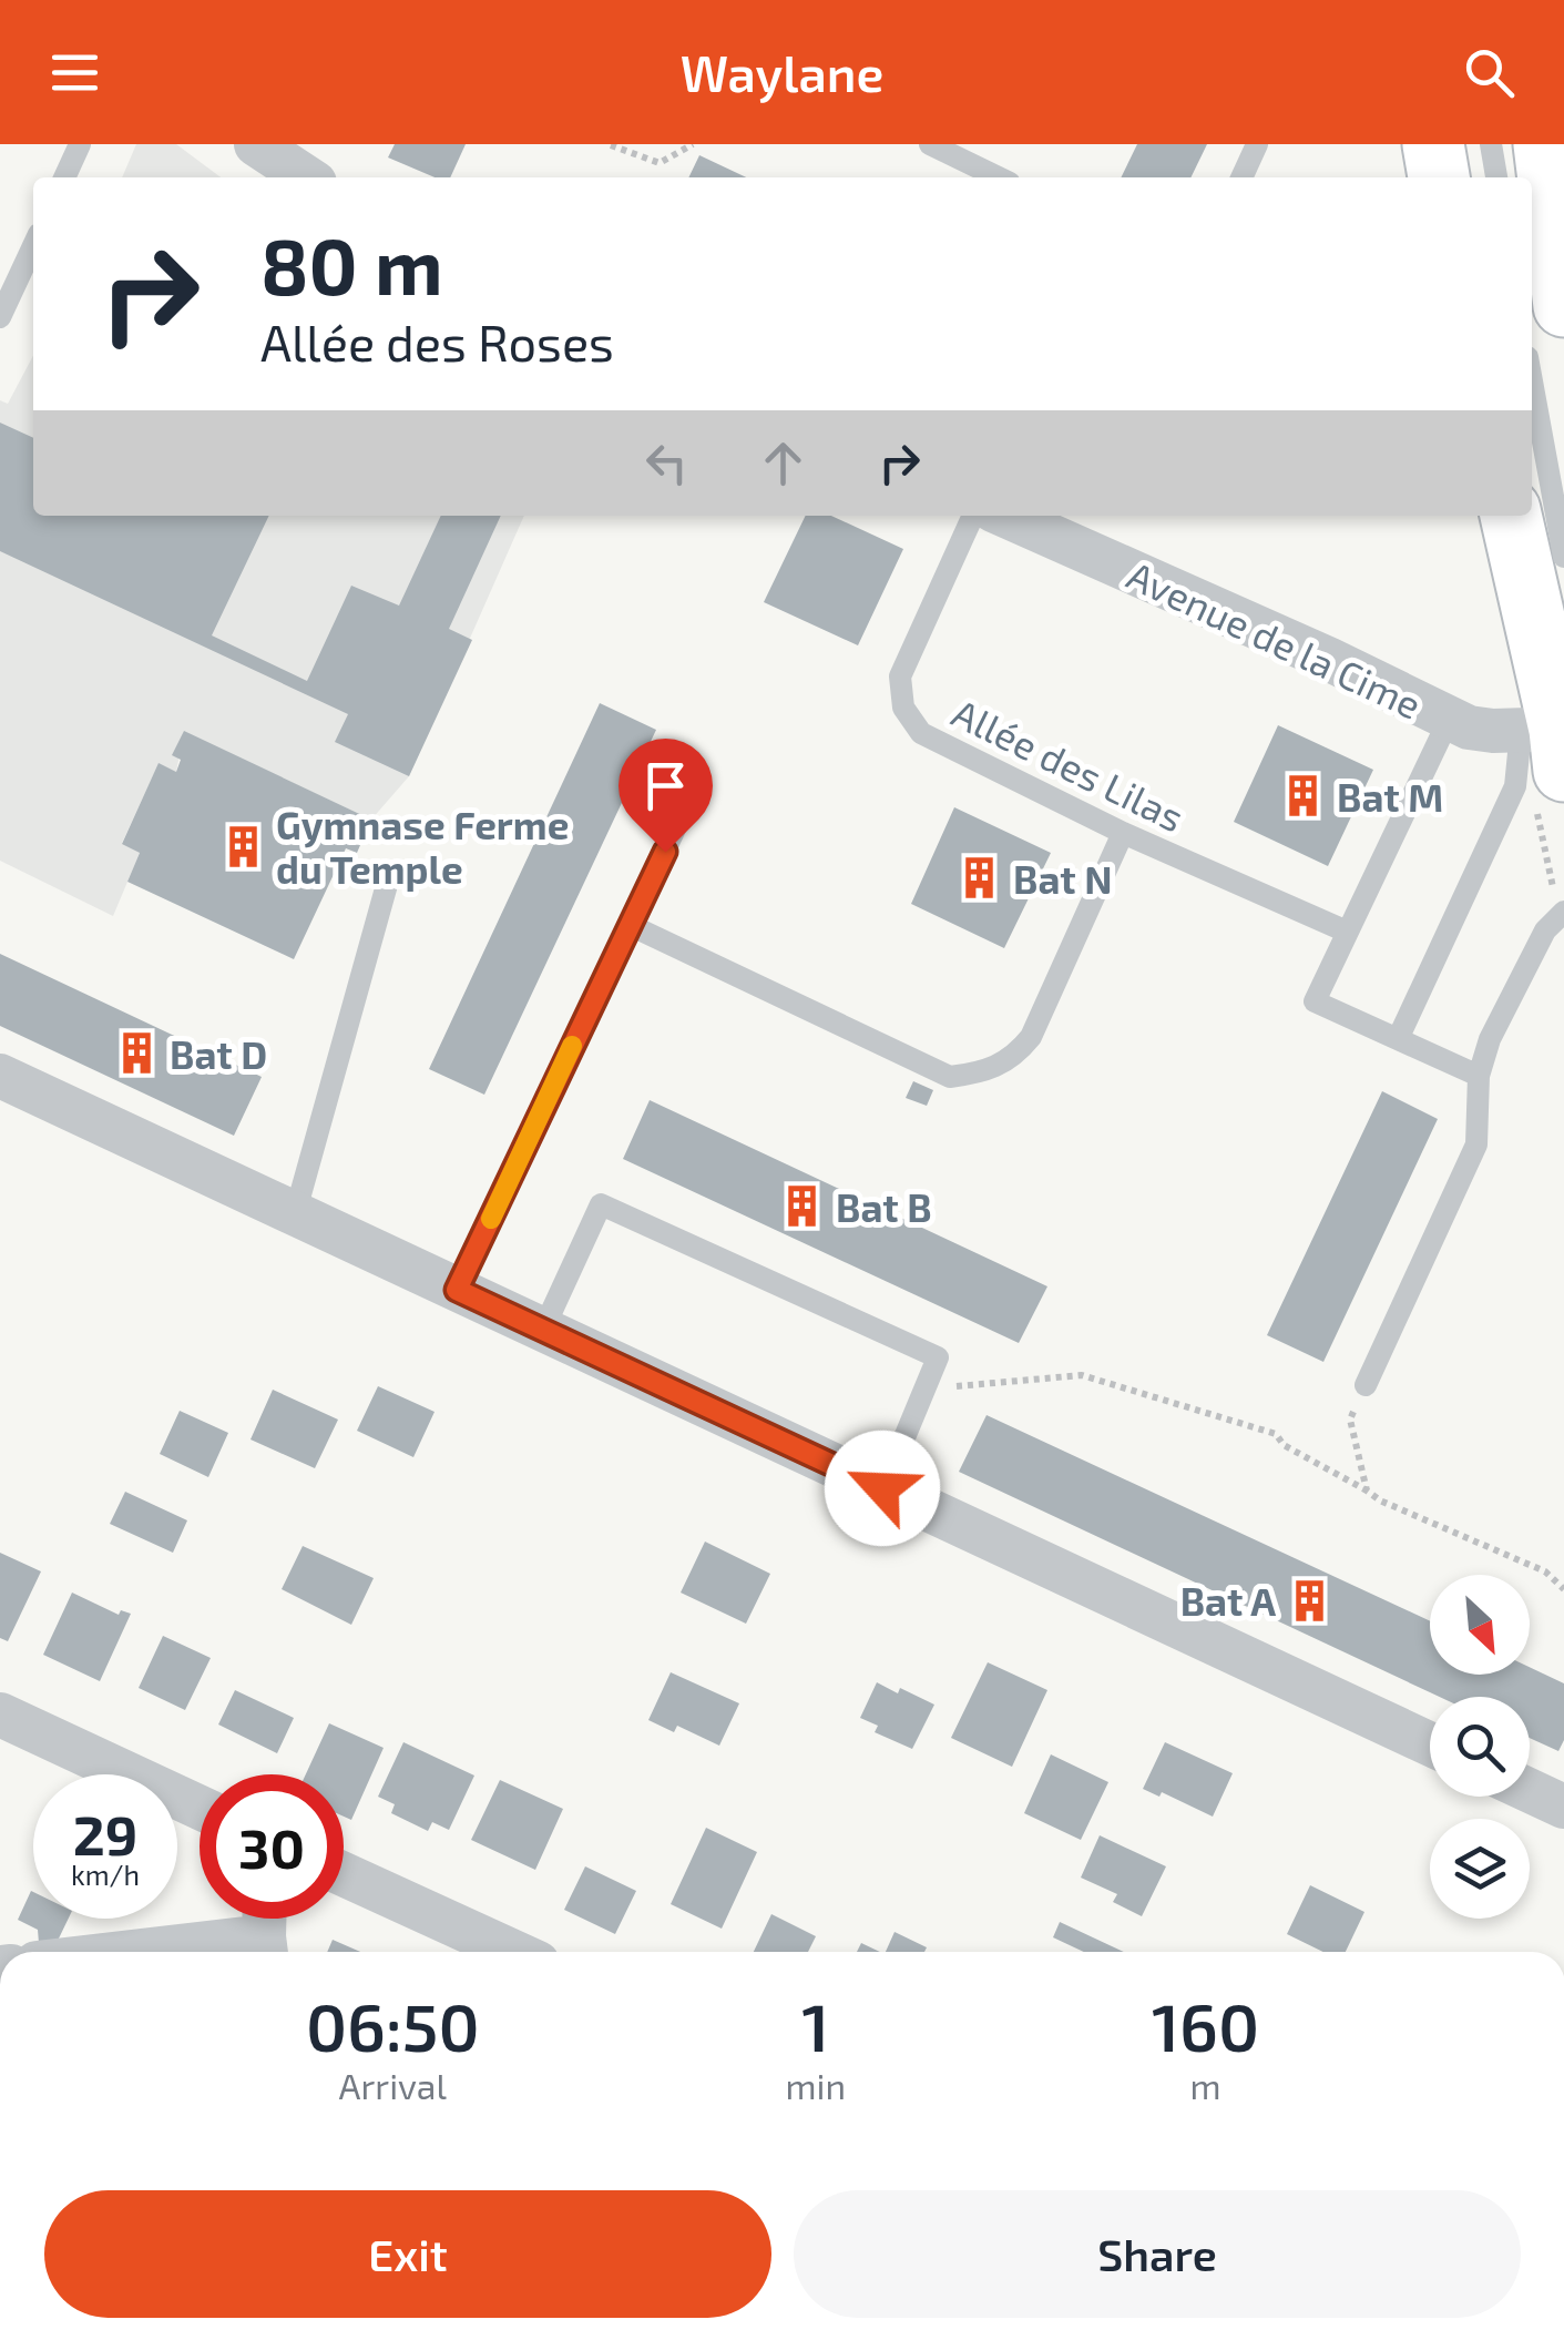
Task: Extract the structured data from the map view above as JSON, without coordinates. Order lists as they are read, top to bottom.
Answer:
{
  "streets": {
    "street": ["Avenue de la Cime"],
    "lane": ["Allée des Lilas"]
  },
  "places": {
    "building": [
      "Bat M",
      "Gymnase Ferme du Temple",
      "Bat N",
      "Bat D",
      "Bat B",
      "Bat A"
    ]
  },
  "north": "bottom right",
  "page": {
    "header": "Waylane",
    "turn": ["80 m", "Allée des Roses"],
    "speed": "29 km/h",
    "limit": "30",
    "eta": [
      "06:50",
      "Arrival",
      "1",
      "min",
      "160",
      "m"
    ],
    "buttons": ["Exit", "Share"]
  }
}
